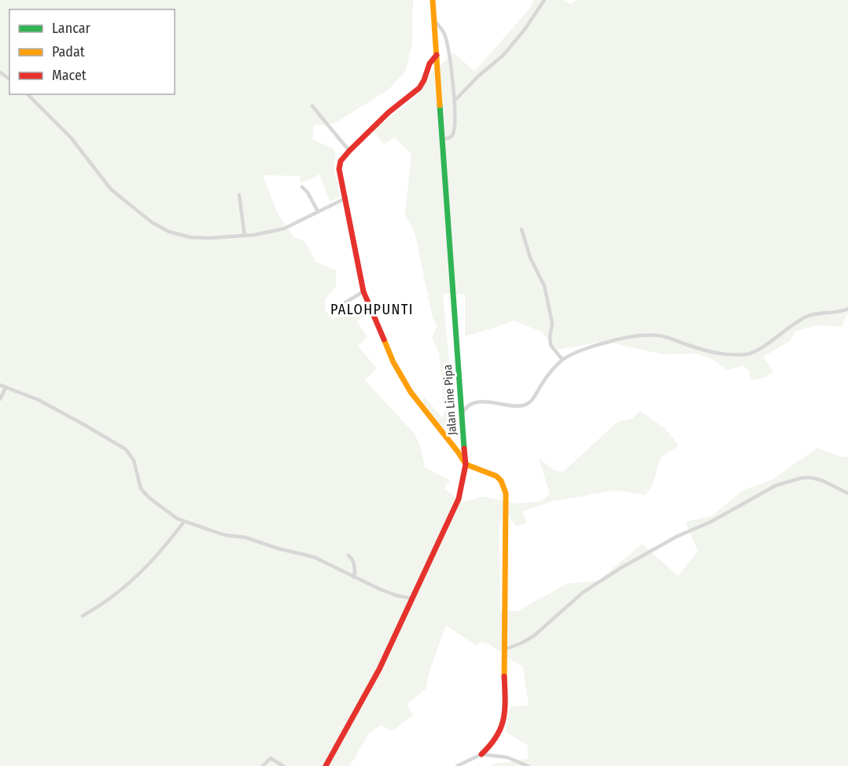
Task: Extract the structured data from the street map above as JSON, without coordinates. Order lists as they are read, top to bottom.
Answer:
{
  "streets": {
    "street": ["Jalan Line Pipa"]
  },
  "districts": ["PALOHPUNTI"],
  "legend": ["Lancar", "Padat", "Macet"]
}
